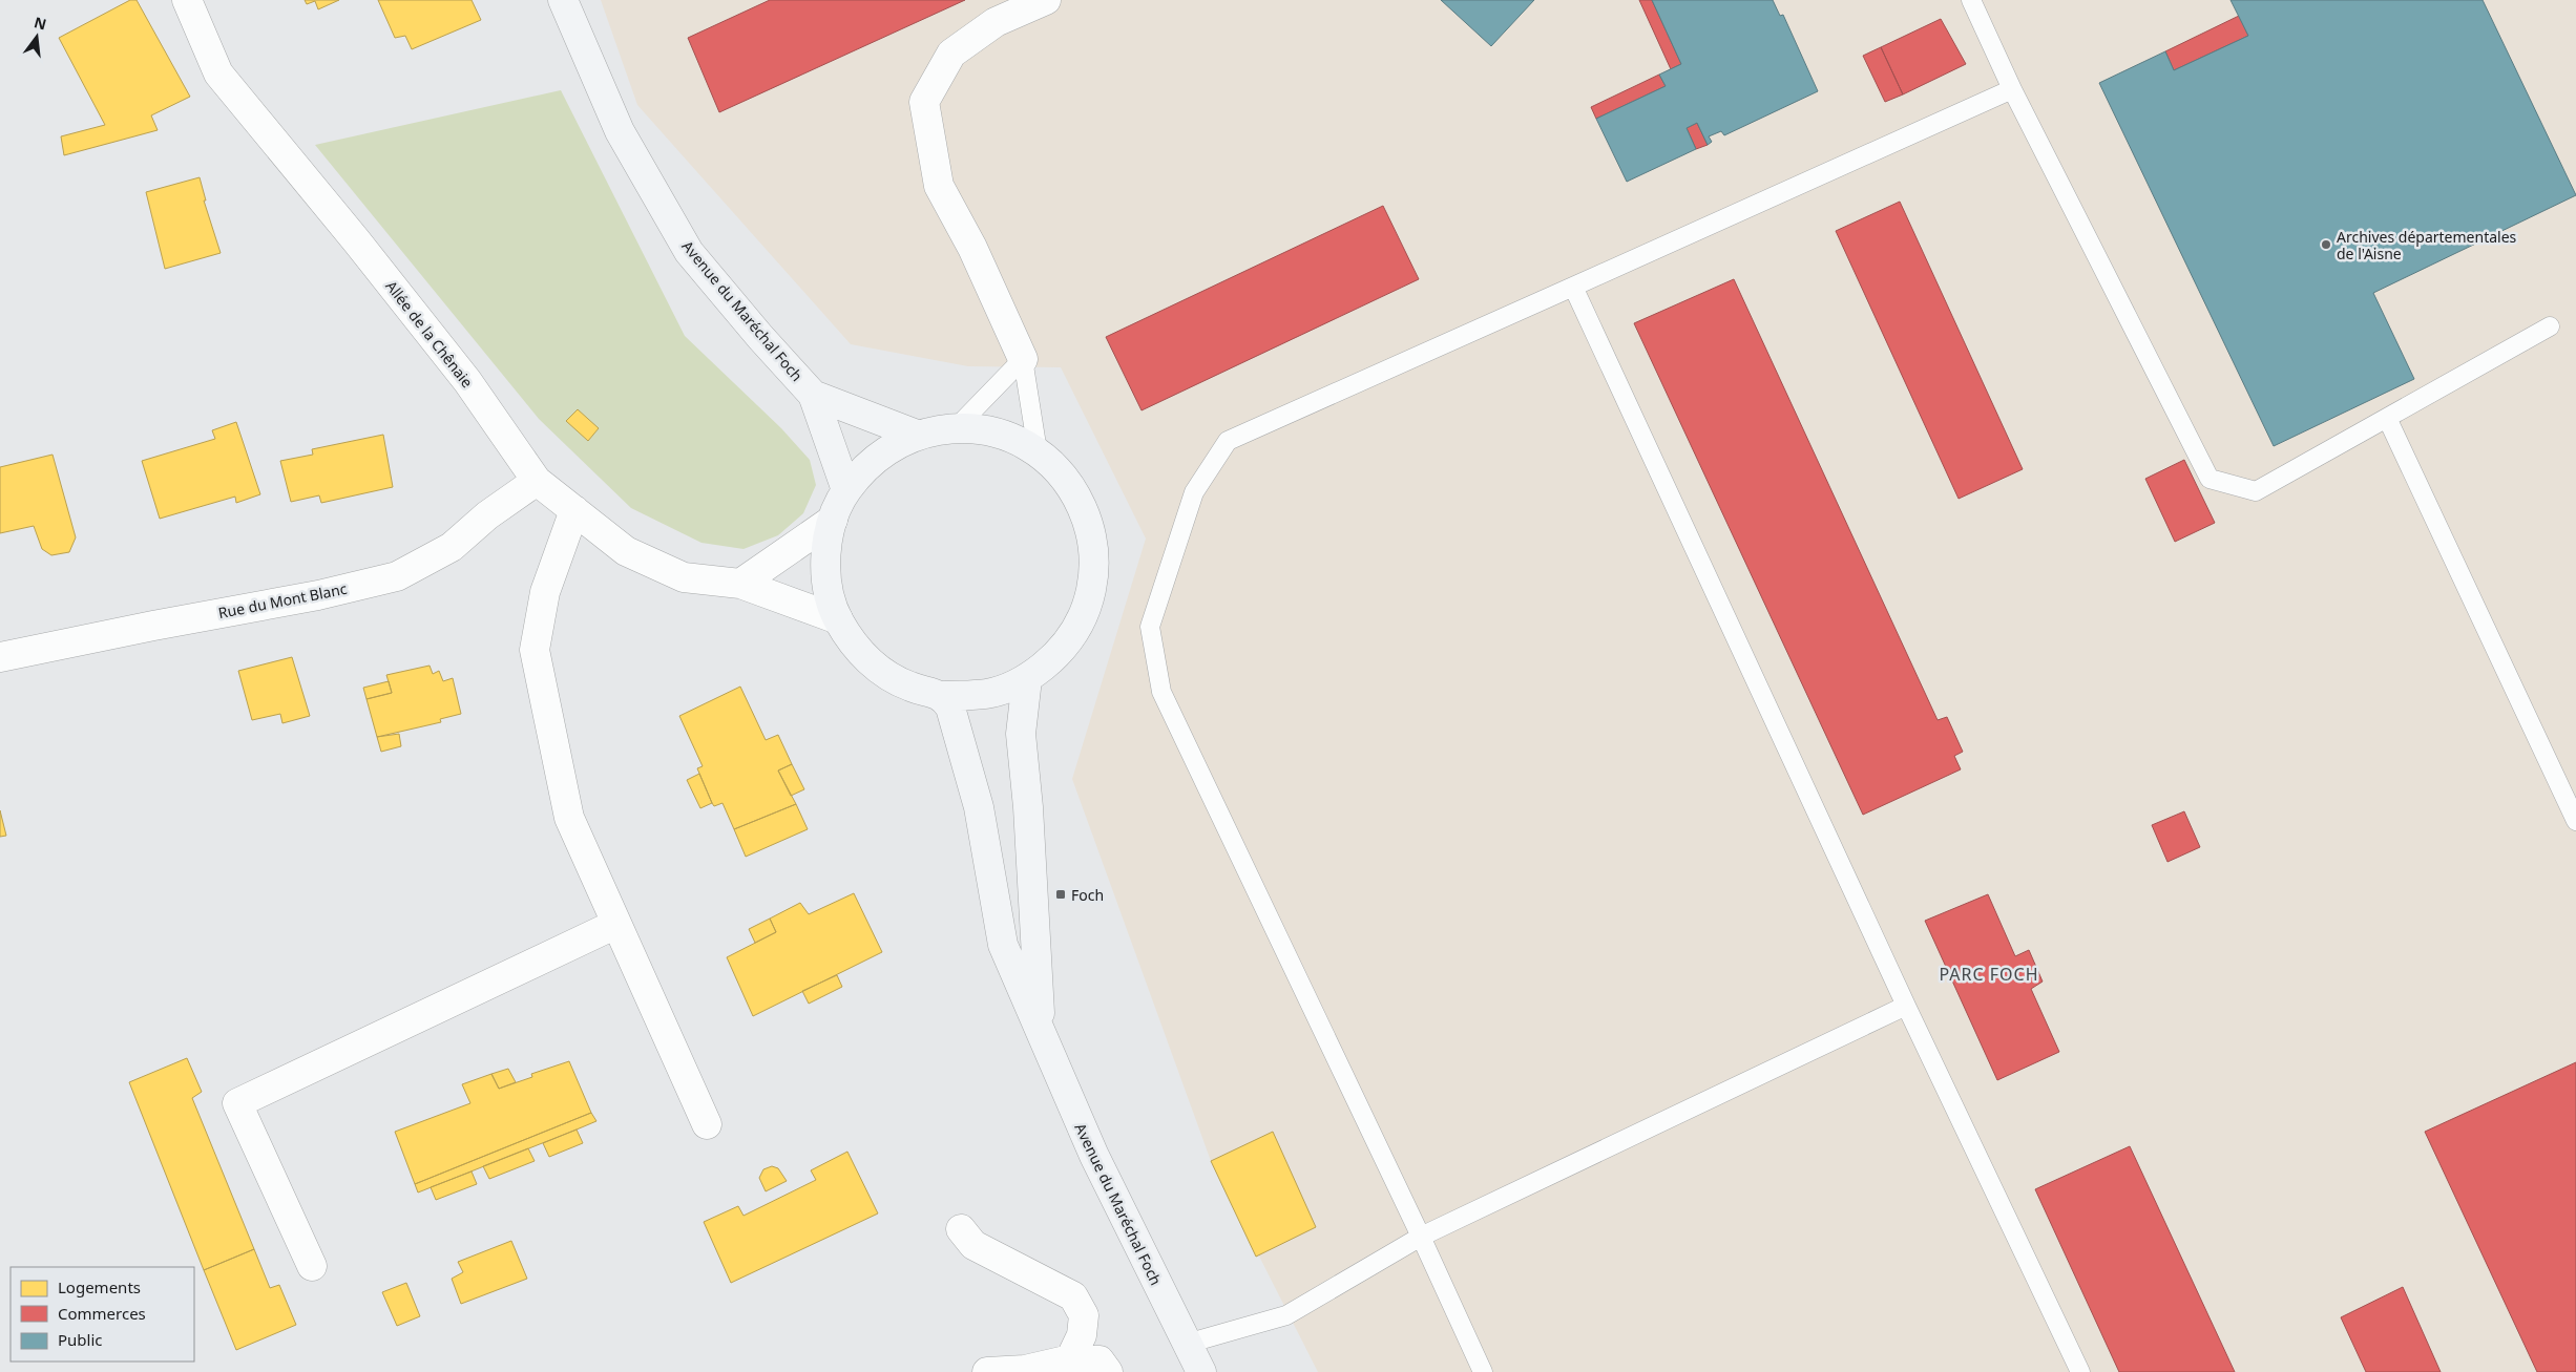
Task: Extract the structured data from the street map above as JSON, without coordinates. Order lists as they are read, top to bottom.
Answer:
{
  "streets": {
    "main road": ["Avenue du Maréchal Foch"],
    "street": ["Allée de la Chênaie", "Rue du Mont Blanc"]
  },
  "crossings": [
    ["Allée de la Chênaie", "Rue du Mont Blanc"]
  ],
  "districts": ["PARC FOCH"],
  "places": {
    "other": ["Archives départementales de l'Aisne"],
    "transit": ["Foch"]
  },
  "legend": ["Logements", "Commerces", "Public"],
  "north": "top"
}
